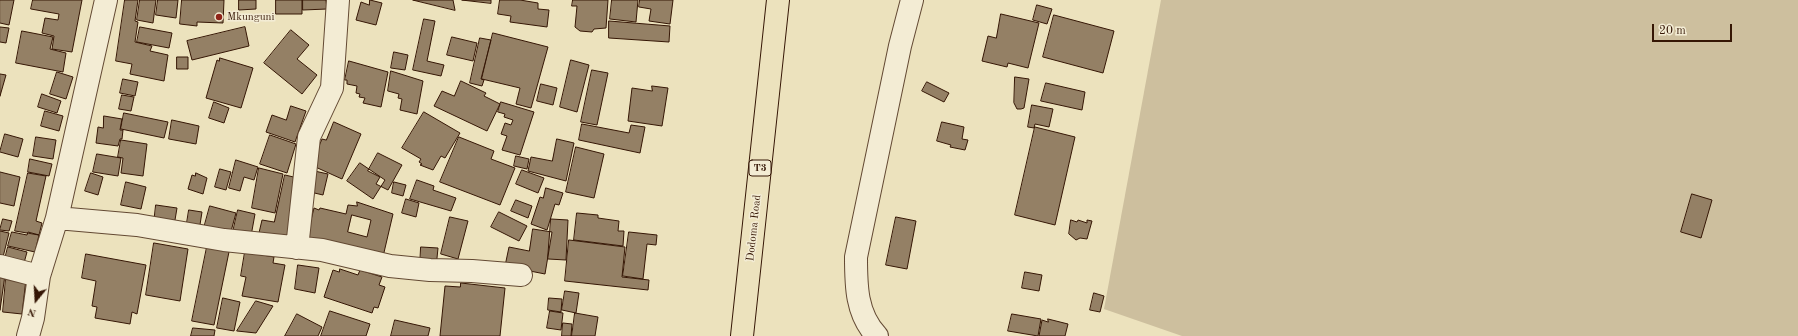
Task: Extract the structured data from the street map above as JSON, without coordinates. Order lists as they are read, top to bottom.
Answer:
{
  "streets": {
    "highway": ["T3", "Dodoma Road"]
  },
  "places": ["Mkunguni"],
  "scale_bar": "20 m",
  "north": "bottom"
}
